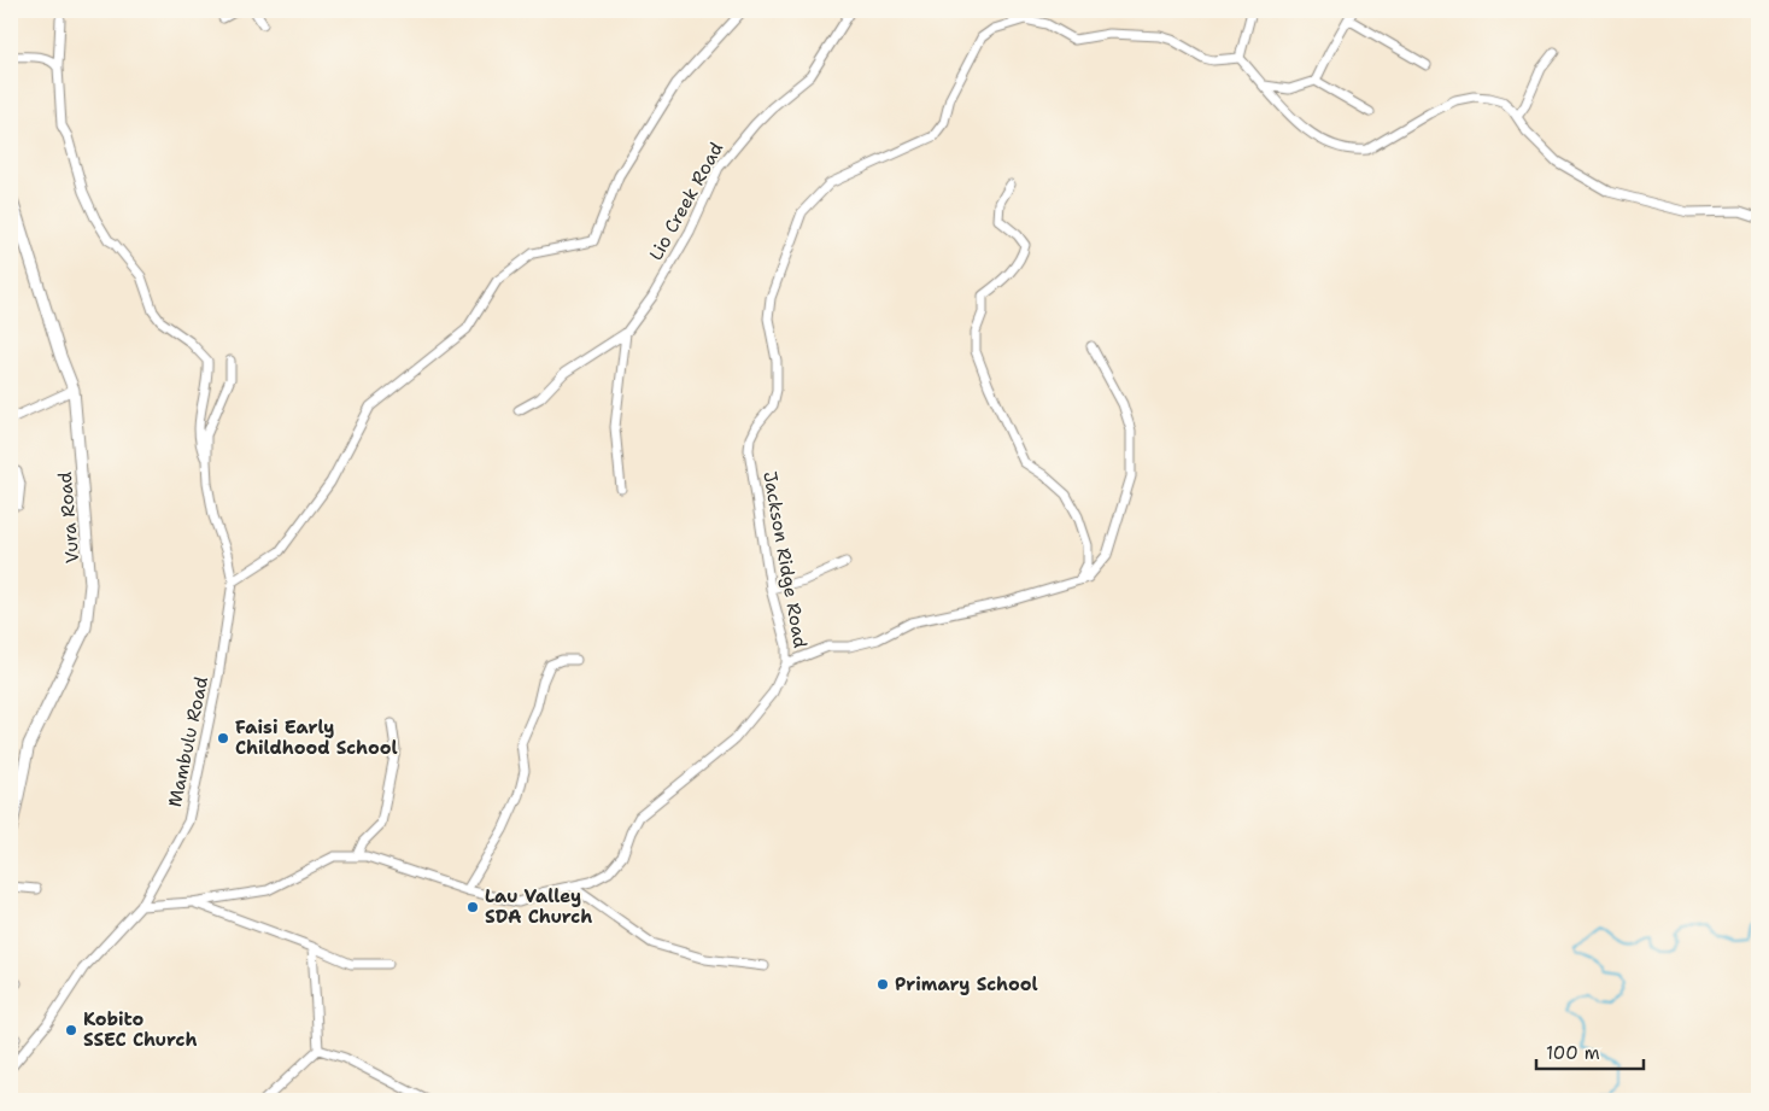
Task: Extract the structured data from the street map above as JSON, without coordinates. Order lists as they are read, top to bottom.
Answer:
{
  "streets": {
    "street": [
      "Lio Creek Road",
      "Vura Road",
      "Jackson Ridge Road",
      "Mambulu Road"
    ]
  },
  "places": [
    "Faisi Early Childhood School",
    "Lau Valley SDA Church",
    "Primary School",
    "Kobito SSEC Church"
  ],
  "scale_bar": "100 m"
}
